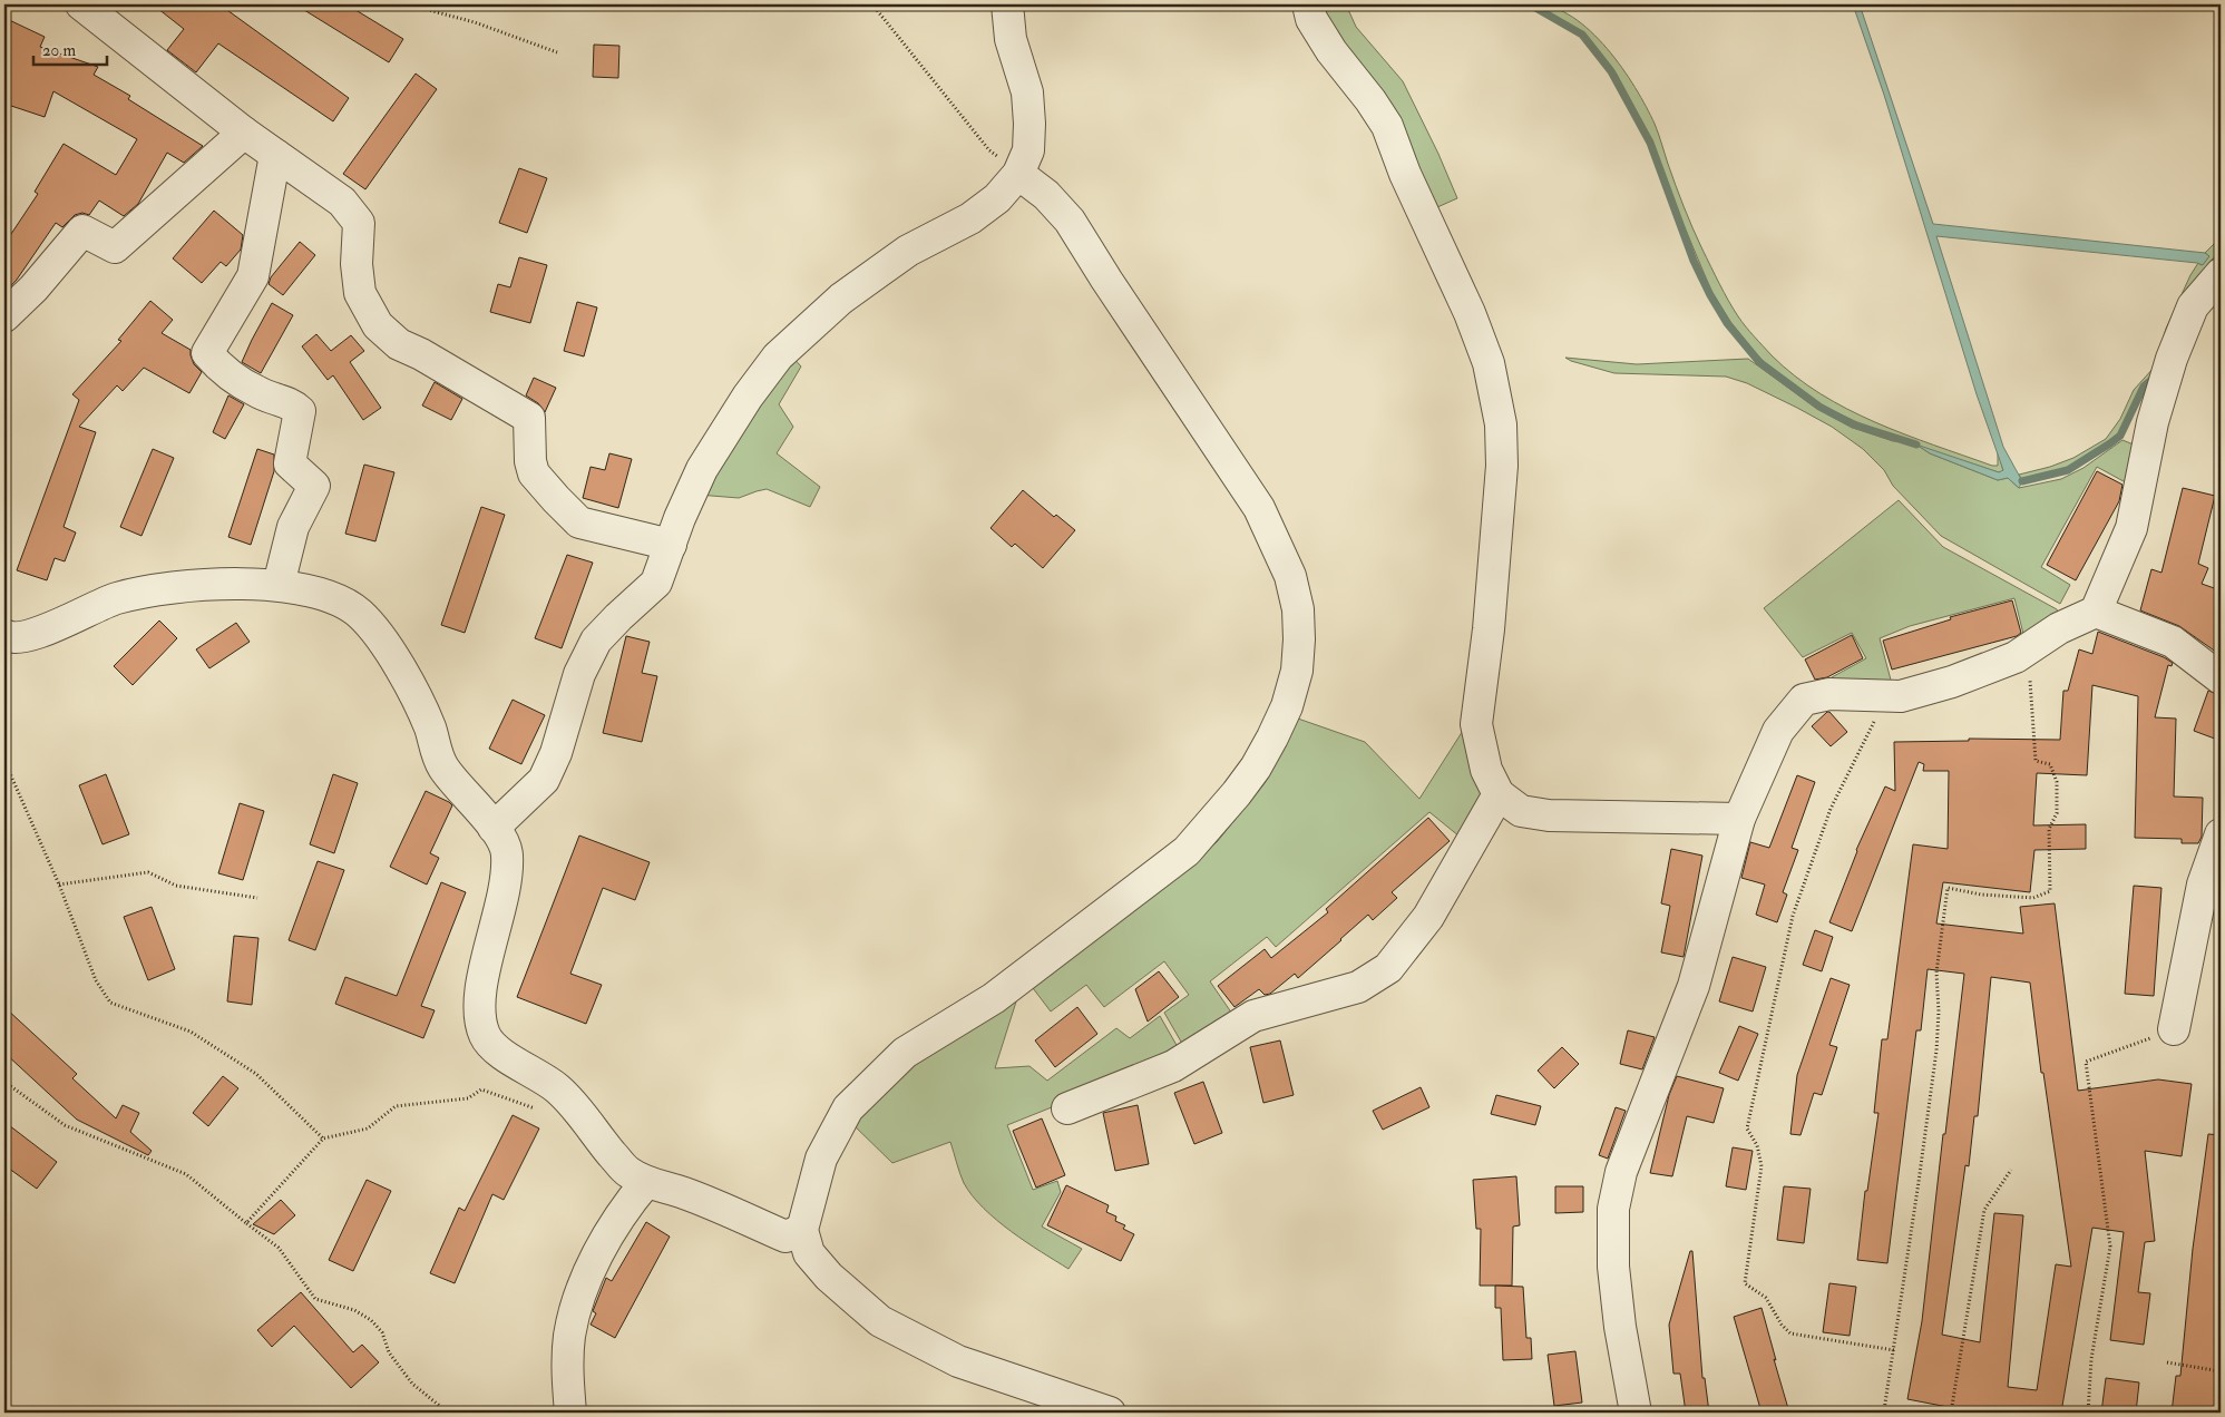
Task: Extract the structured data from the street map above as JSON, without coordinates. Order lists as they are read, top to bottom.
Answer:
{
  "scale_bar": "20 m"
}
